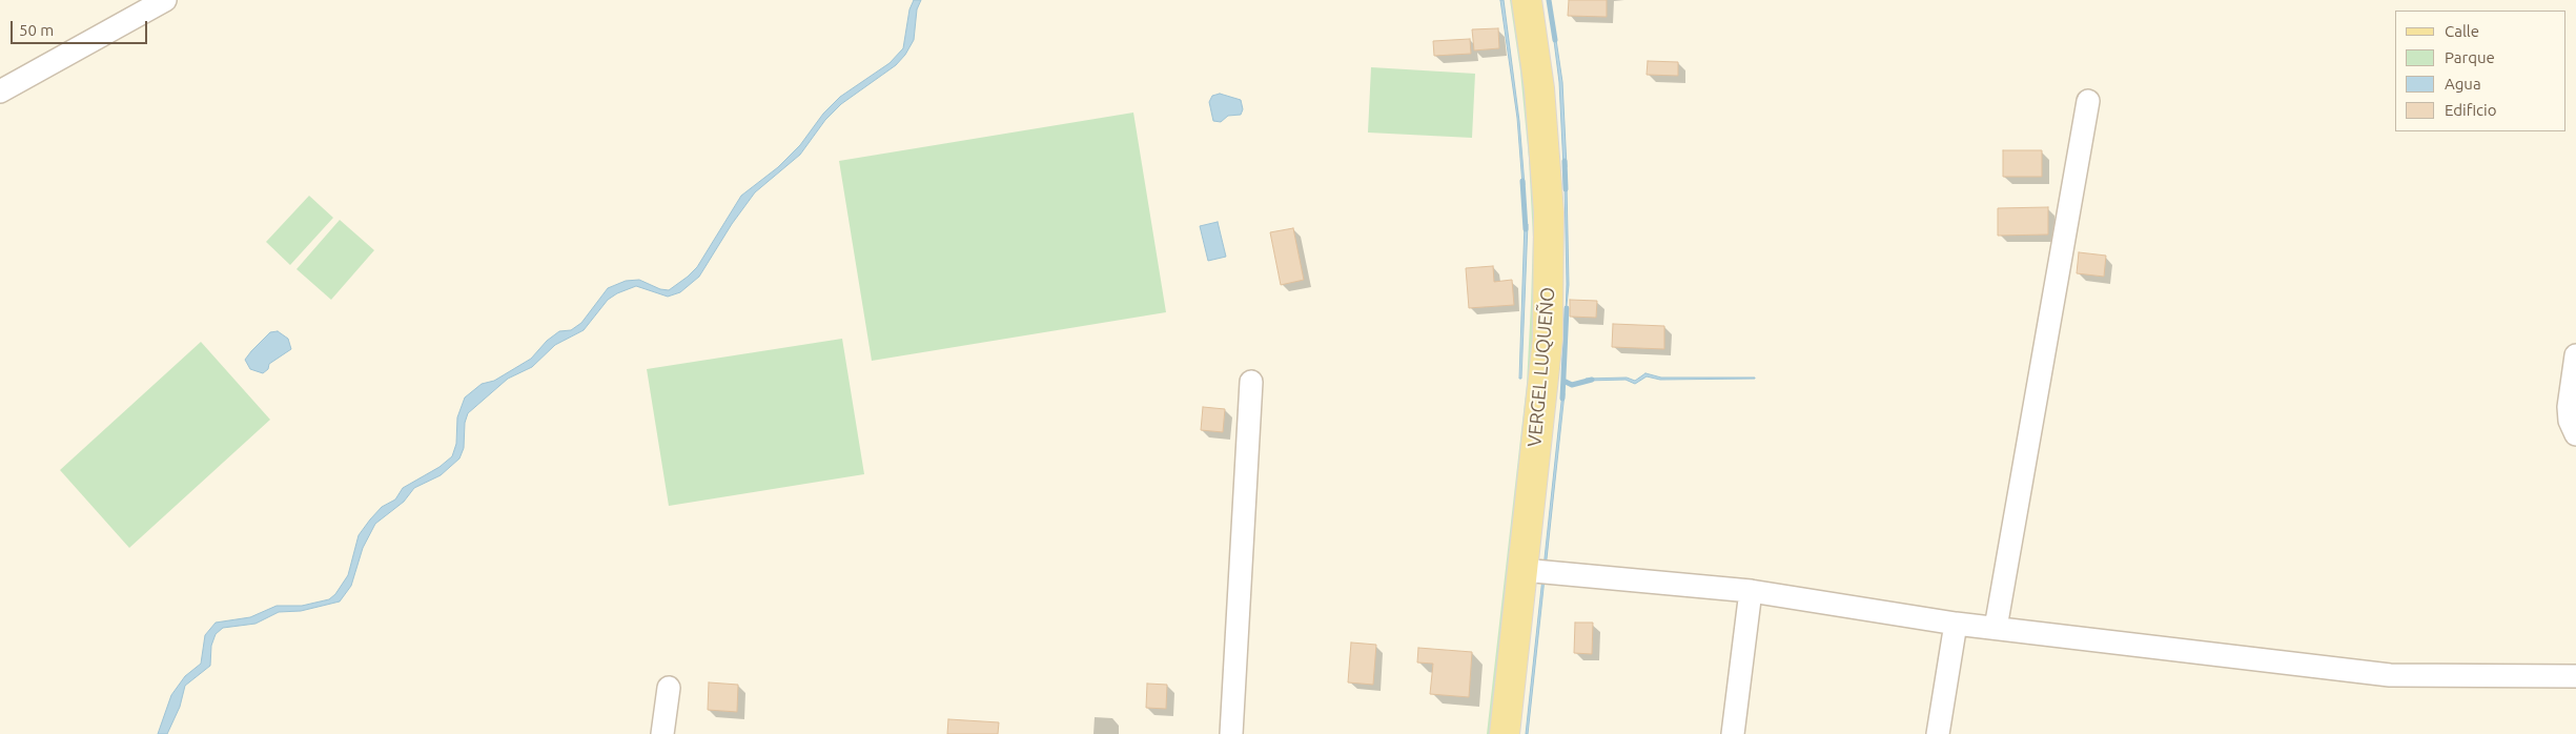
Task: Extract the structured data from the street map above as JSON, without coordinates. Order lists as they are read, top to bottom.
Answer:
{
  "streets": {
    "main road": ["VERGEL LUQUEÑO"]
  },
  "legend": [
    "Calle",
    "Parque",
    "Agua",
    "Edificio"
  ],
  "scale_bar": "50 m"
}
